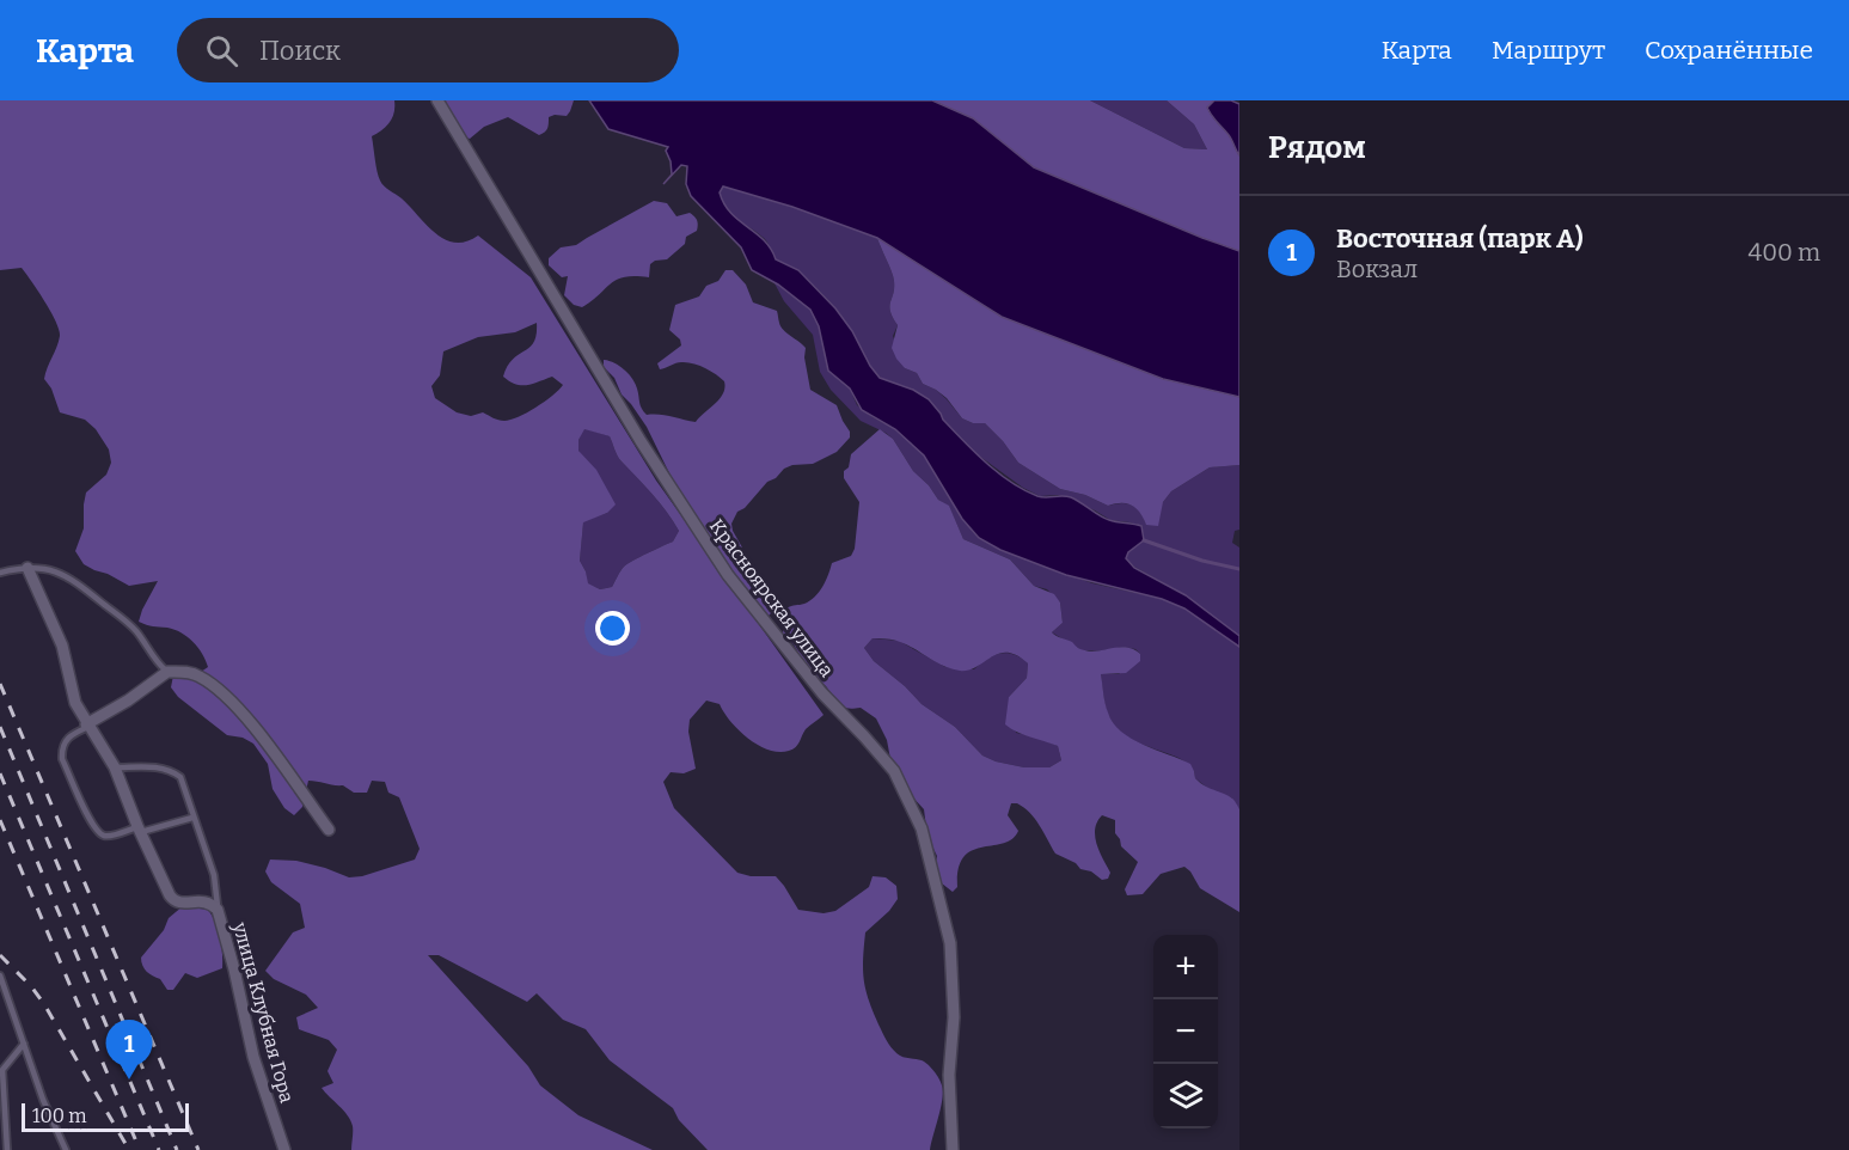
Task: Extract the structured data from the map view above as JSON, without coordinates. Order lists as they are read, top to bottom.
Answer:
{
  "streets": {
    "street": ["Красноярская улица", "улица Клубная Гора"]
  },
  "scale_bar": "100 m",
  "page": {
    "header": "Карта",
    "search": "Поиск",
    "nav": ["Карта", "Маршрут", "Сохранённые"],
    "heading": "Рядом",
    "list": [
      {
        "mark": "1",
        "name": "Восточная (парк А)",
        "note": "Вокзал",
        "value": "400 m"
      }
    ],
    "map_buttons": ["+", "−"],
    "pins": "1",
    "scale": "100 m"
  }
}
